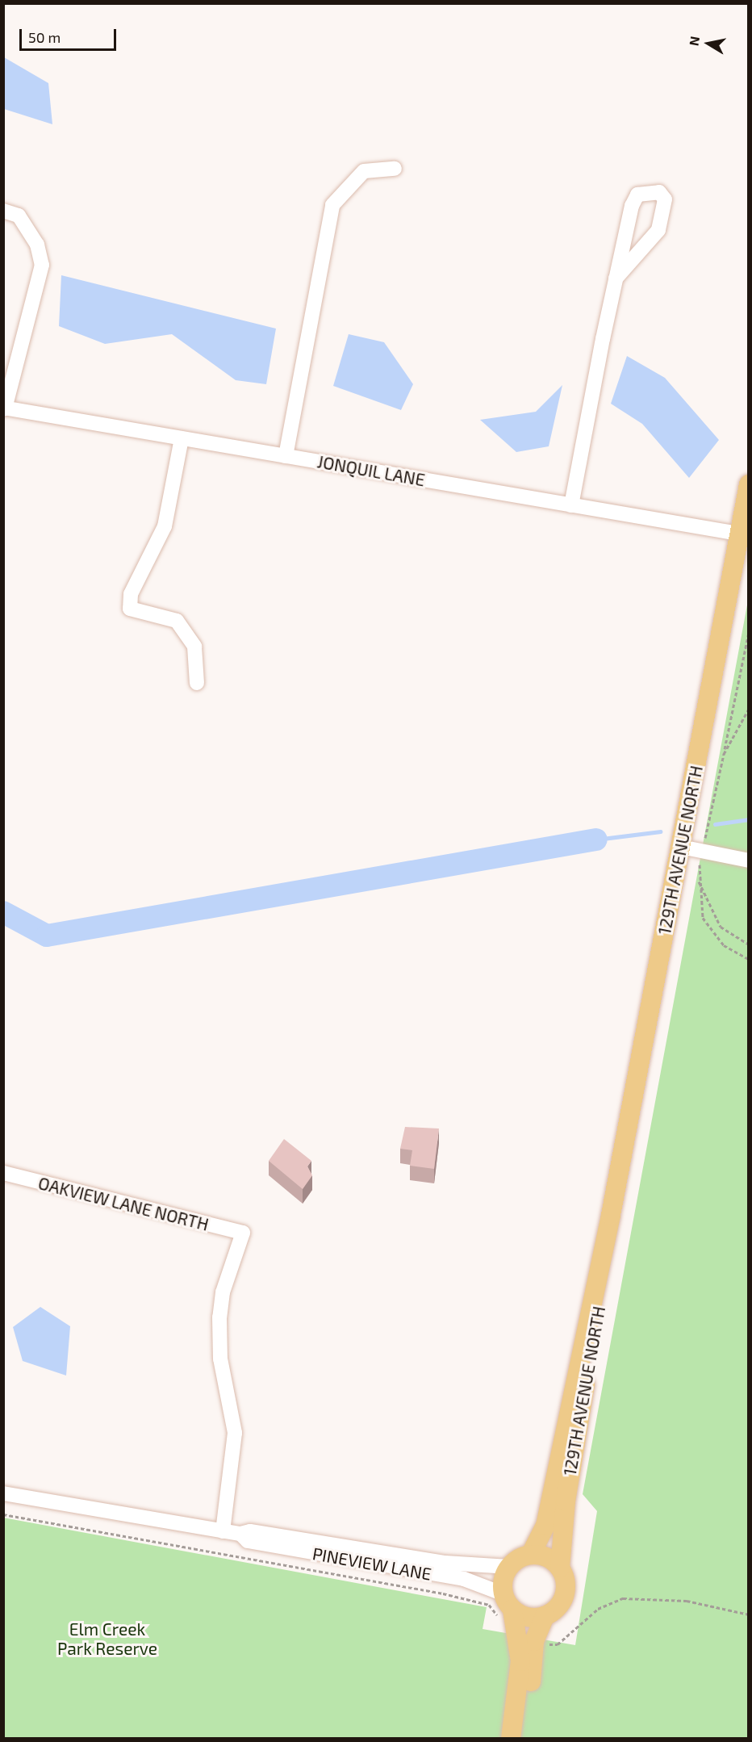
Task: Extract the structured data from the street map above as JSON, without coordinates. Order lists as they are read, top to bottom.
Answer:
{
  "streets": {
    "main road": ["129TH AVENUE NORTH"],
    "street": ["JONQUIL LANE", "OAKVIEW LANE NORTH", "PINEVIEW LANE"]
  },
  "crossings": [
    ["JONQUIL LANE", "129TH AVENUE NORTH"],
    ["129TH AVENUE NORTH", "PINEVIEW LANE"],
    ["OAKVIEW LANE NORTH", "PINEVIEW LANE"]
  ],
  "parks": ["Elm Creek Park Reserve"],
  "scale_bar": "50 m",
  "north": "left"
}
